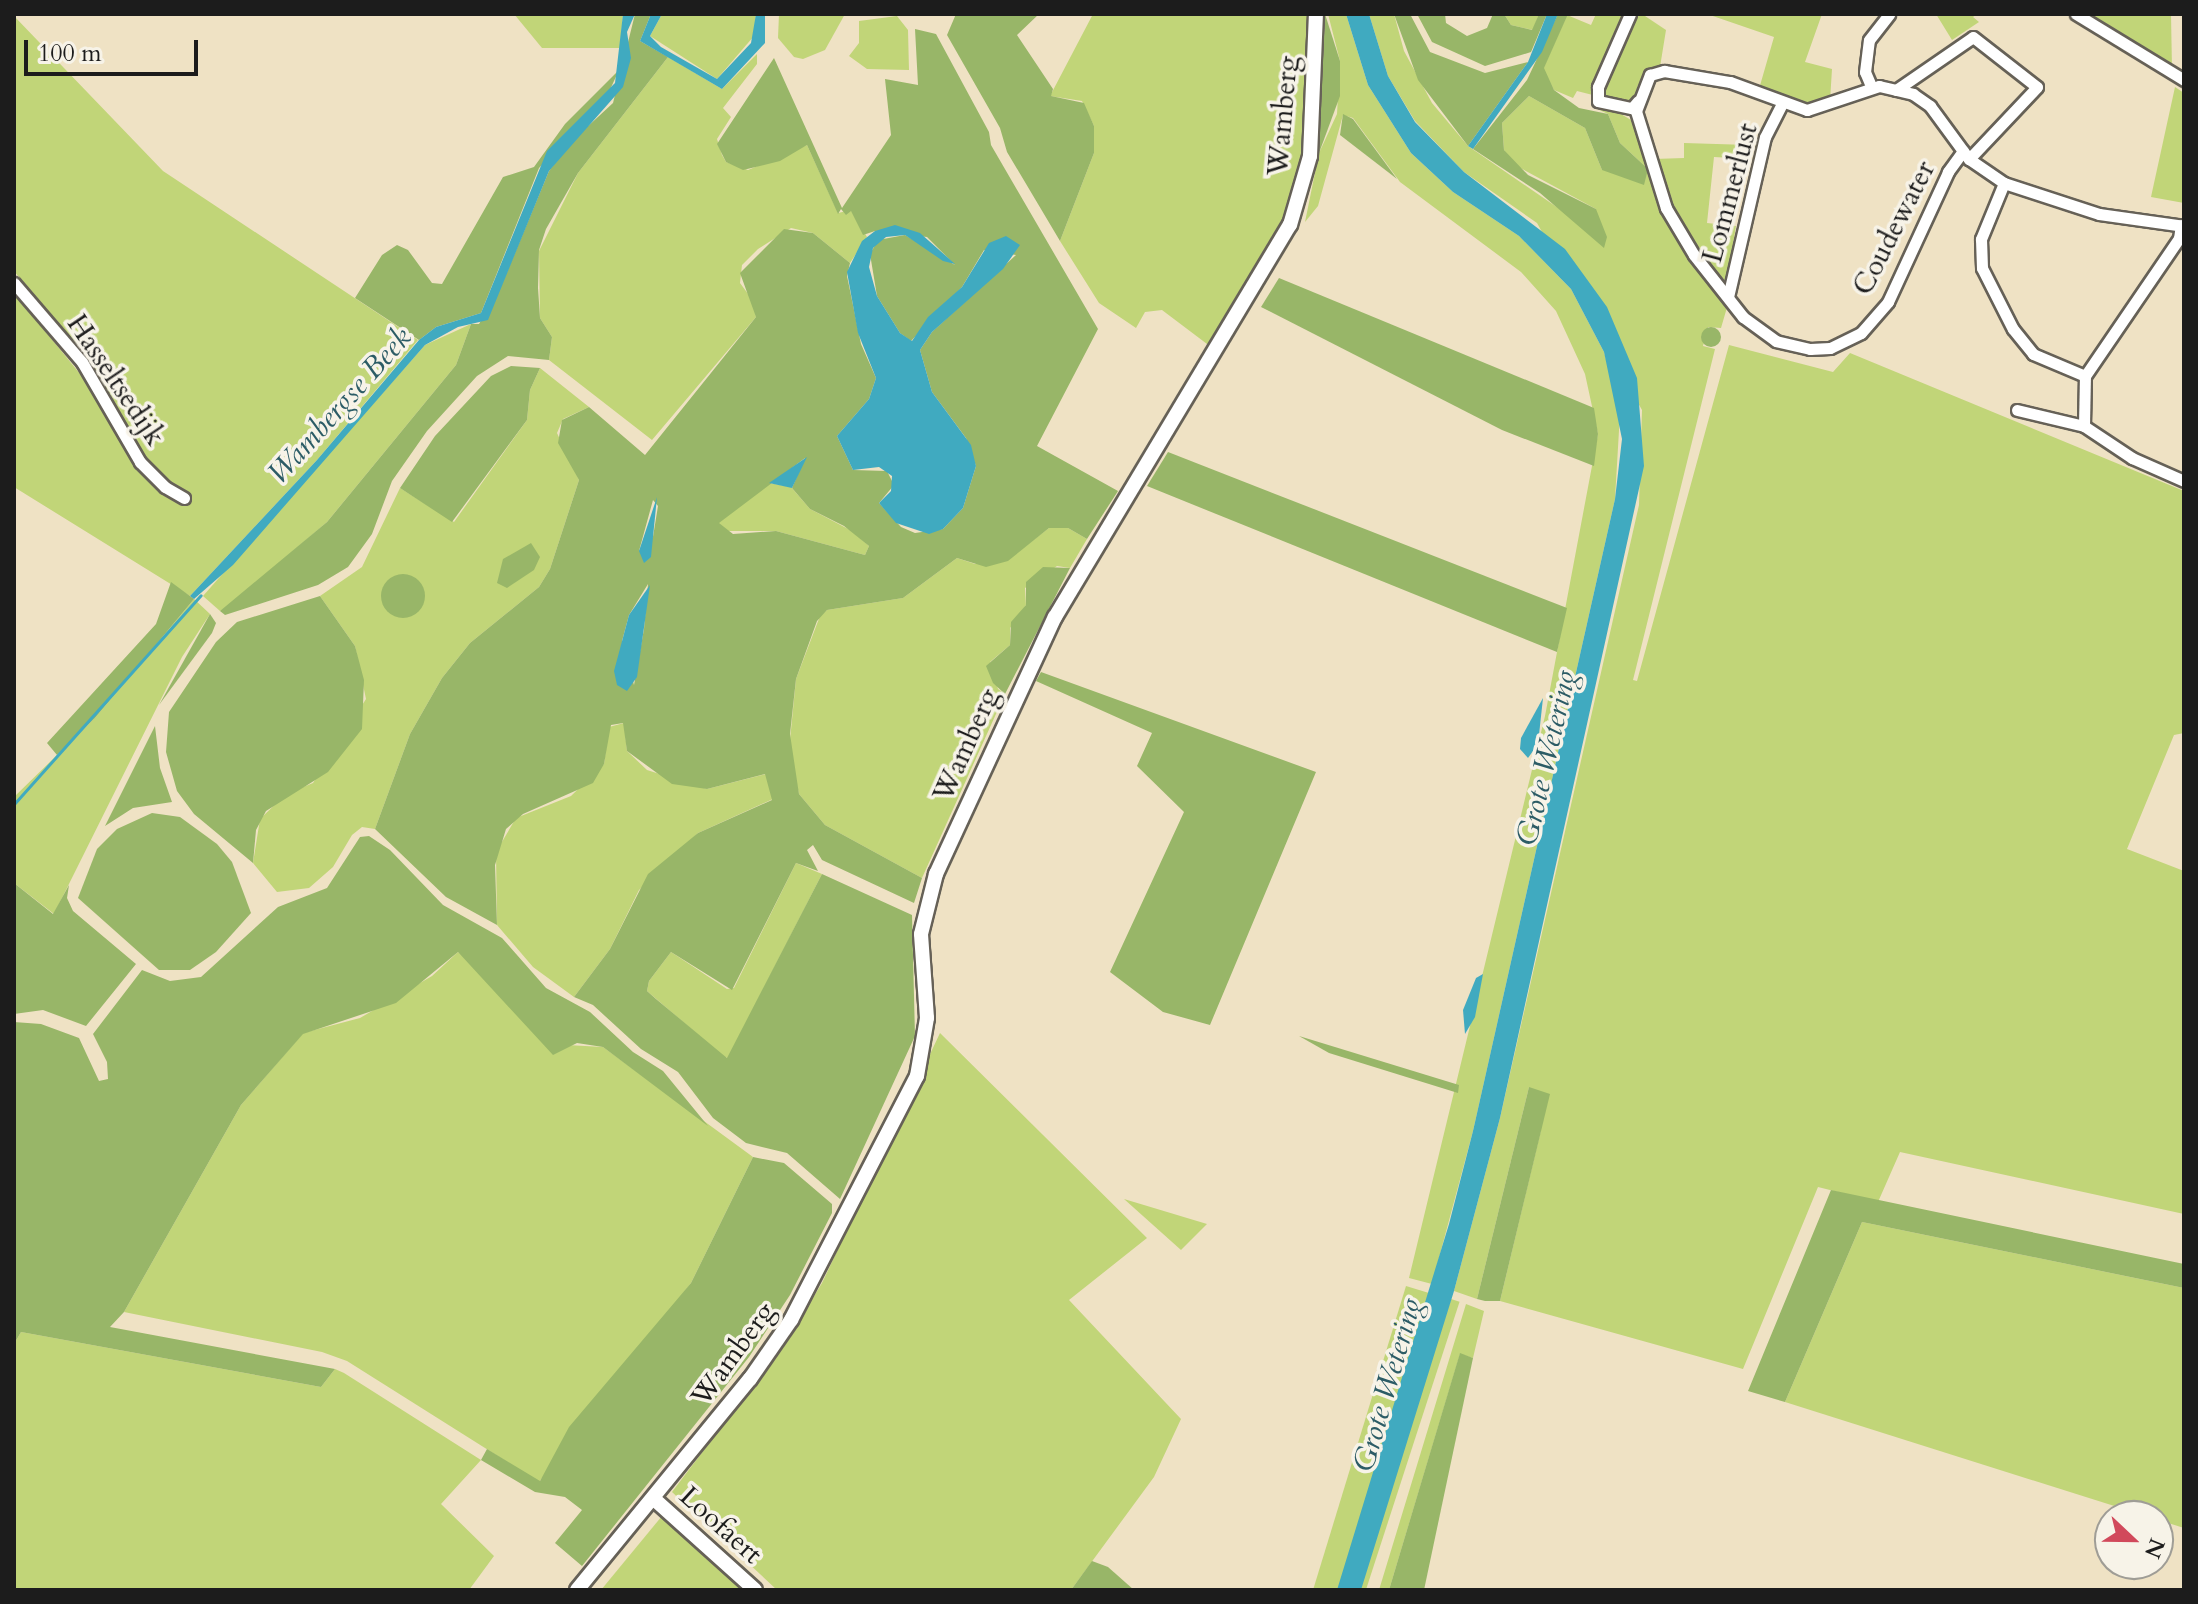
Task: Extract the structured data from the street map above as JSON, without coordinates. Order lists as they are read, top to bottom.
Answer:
{
  "streets": {
    "street": [
      "Wamberg",
      "Lommerlust",
      "Coudewater",
      "Hasseltsedijk",
      "Loofaert"
    ]
  },
  "crossings": [
    ["Wamberg", "Loofaert"],
    ["Lommerlust", "Coudewater"]
  ],
  "water": ["Wambergse Beek", "Grote Wetering"],
  "scale_bar": "100 m",
  "north": "right"
}
